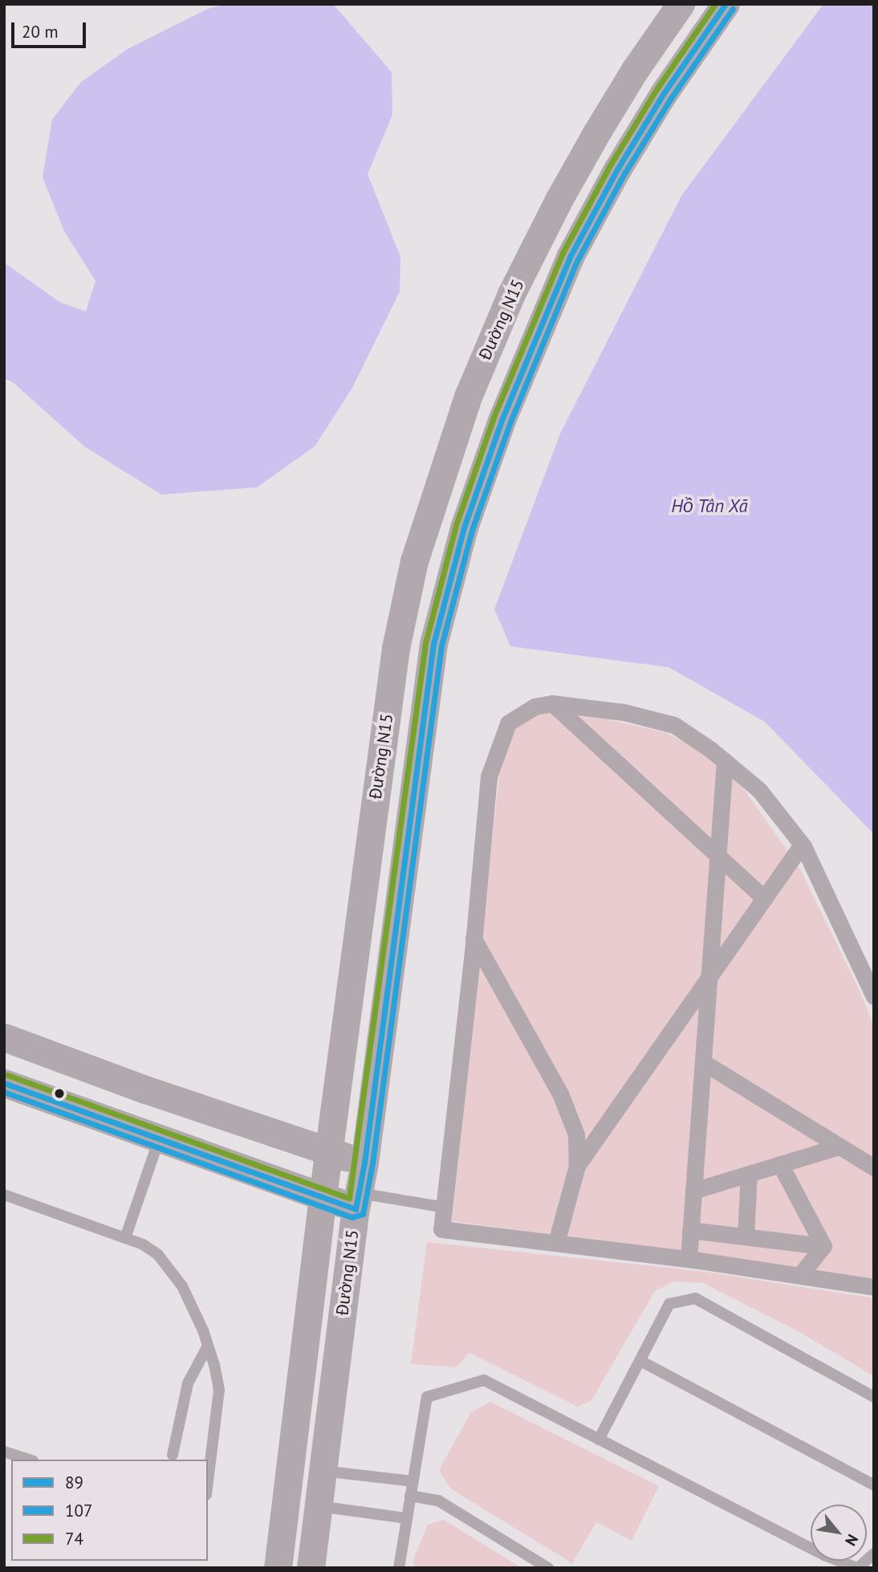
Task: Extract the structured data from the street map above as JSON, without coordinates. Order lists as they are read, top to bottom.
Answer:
{
  "streets": {
    "street": ["Đường N15"]
  },
  "water": ["Hồ Tân Xã"],
  "lines": ["transit line 89", "transit line 74", "transit line 107"],
  "legend": ["89", "107", "74"],
  "scale_bar": "20 m",
  "north": "bottom right"
}
